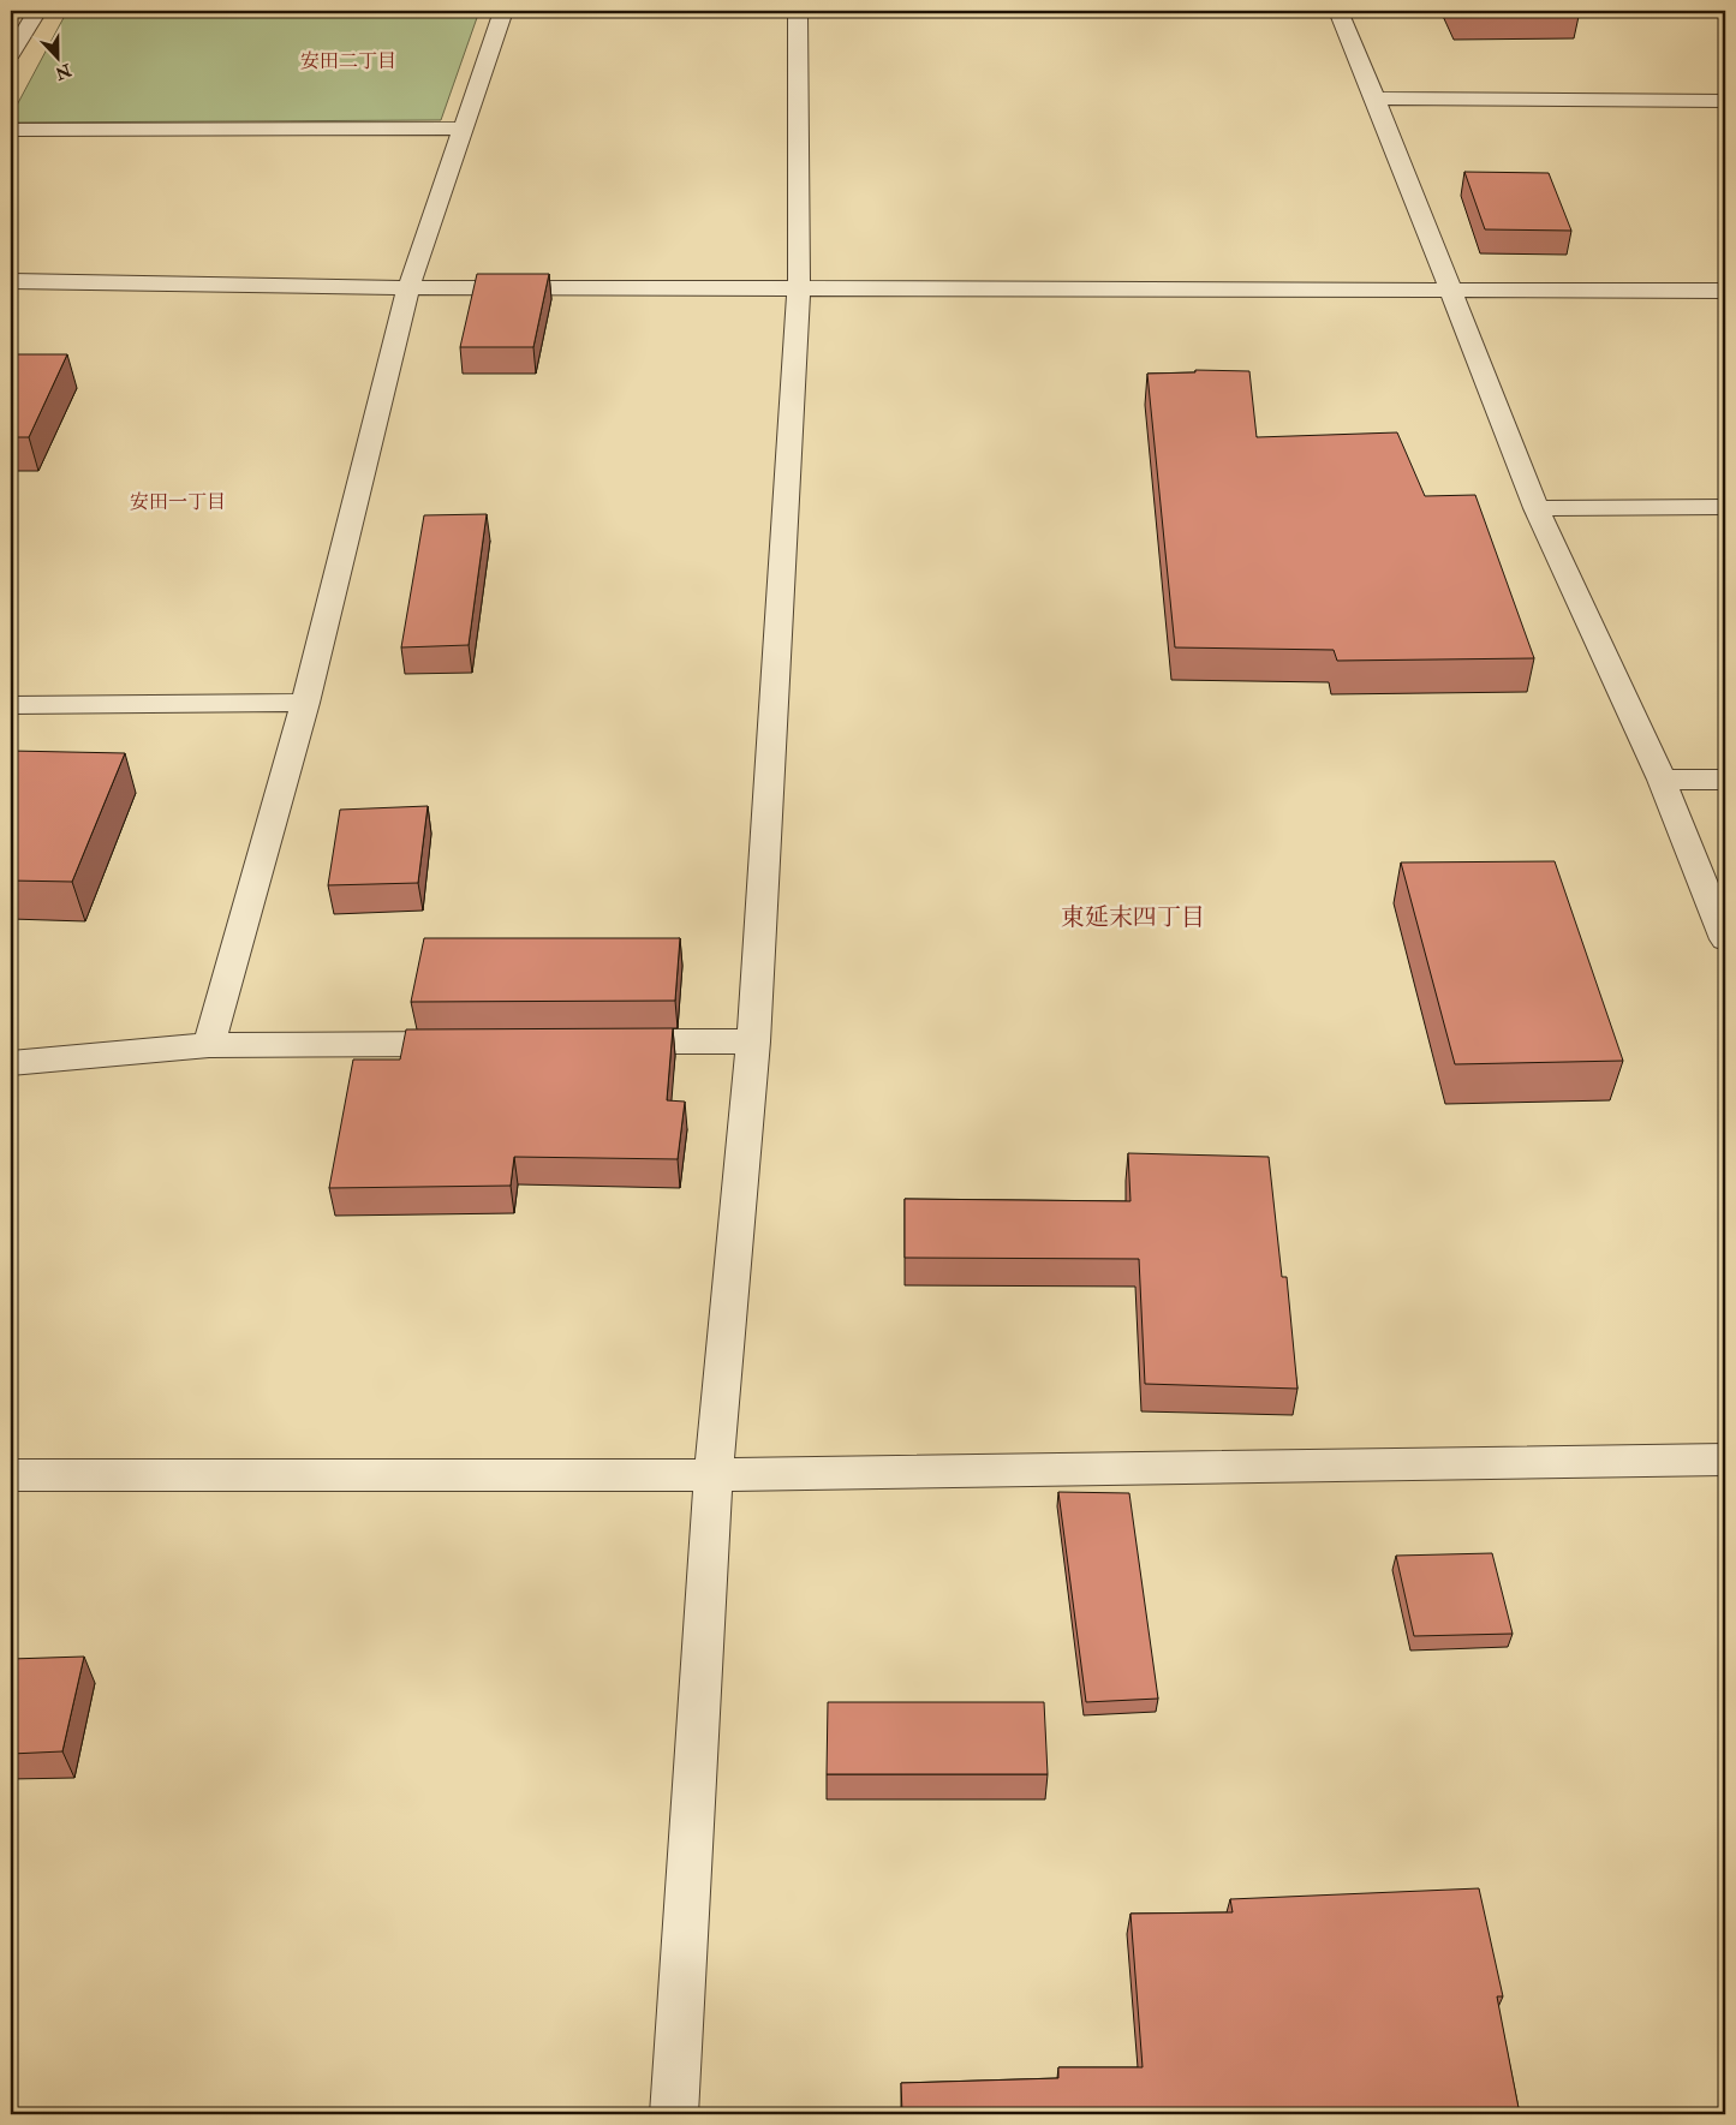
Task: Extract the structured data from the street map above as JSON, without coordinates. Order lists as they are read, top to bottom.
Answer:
{
  "districts": ["安田二丁目", "安田一丁目", "東延末四丁目"],
  "north": "bottom"
}
